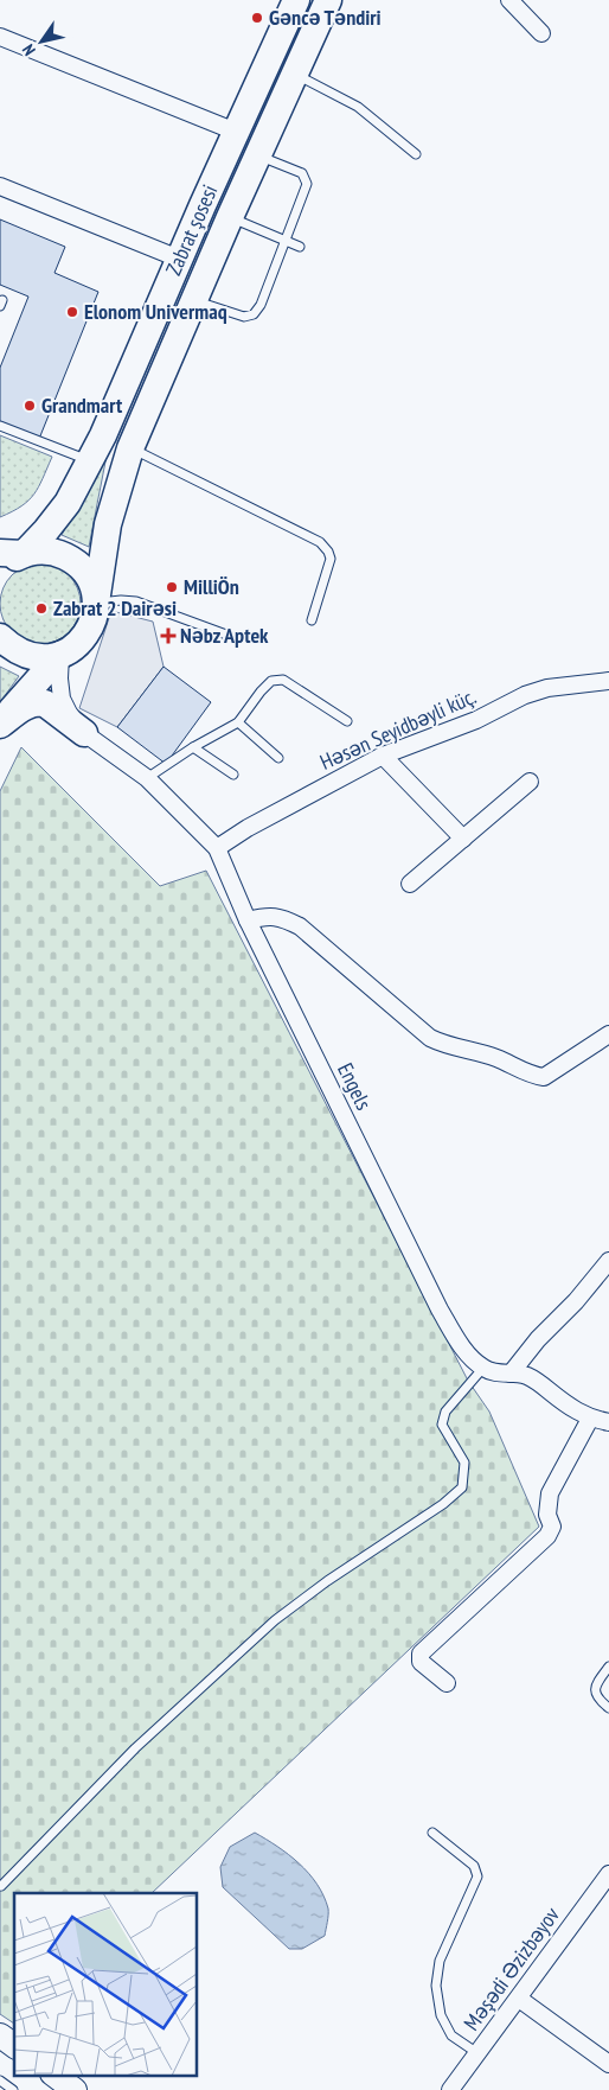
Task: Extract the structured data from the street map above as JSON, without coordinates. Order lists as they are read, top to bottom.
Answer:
{
  "streets": {
    "main road": ["Zabrat şosesi"],
    "street": ["Həsən Seyidbəyli küç.", "Engels", "Məşədi Əzizbəyov"]
  },
  "crossings": [
    ["Zabrat şosesi", "Engels"],
    ["Həsən Seyidbəyli küç.", "Engels"]
  ],
  "places": {
    "other": [
      "Gəncə Təndiri",
      "Elonom Univermaq",
      "Grandmart",
      "MilliÖn",
      "Zabrat 2 Dairəsi"
    ],
    "health": ["Nəbz Aptek"]
  },
  "north": "bottom left"
}
